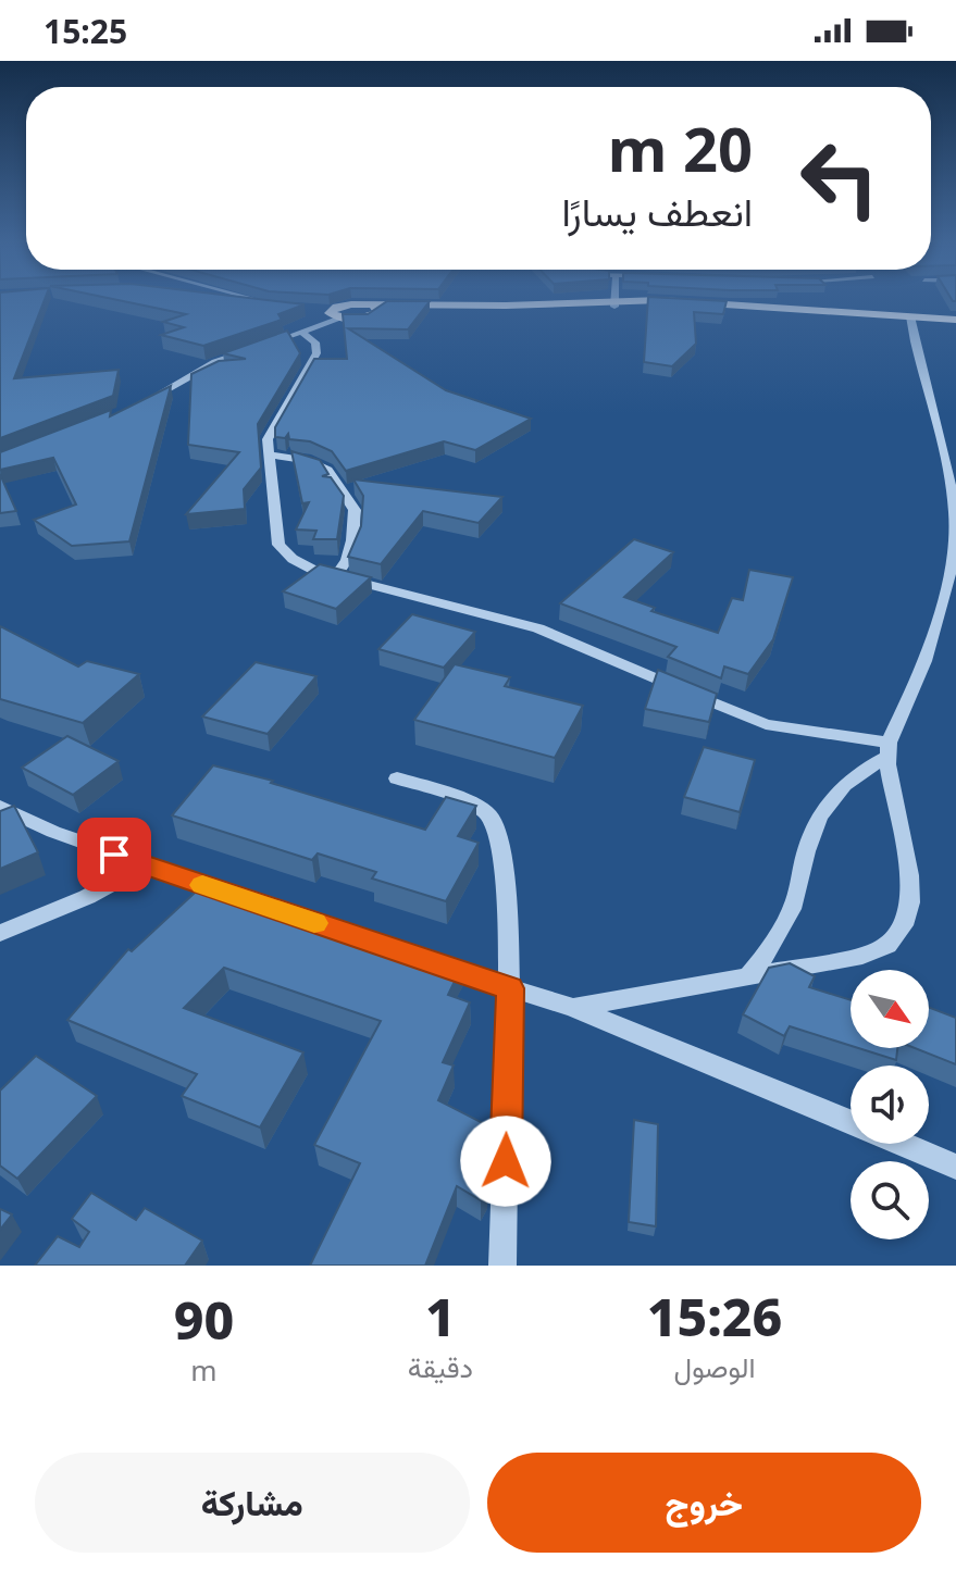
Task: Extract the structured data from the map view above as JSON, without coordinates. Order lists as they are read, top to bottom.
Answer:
{
  "north": "bottom right",
  "page": {
    "status": "15:25",
    "turn": ["20 m", "انعطف يسارًا"],
    "eta": [
      "15:26",
      "الوصول",
      "1",
      "دقيقة",
      "90",
      "m"
    ],
    "buttons": ["خروج", "مشاركة"]
  }
}
